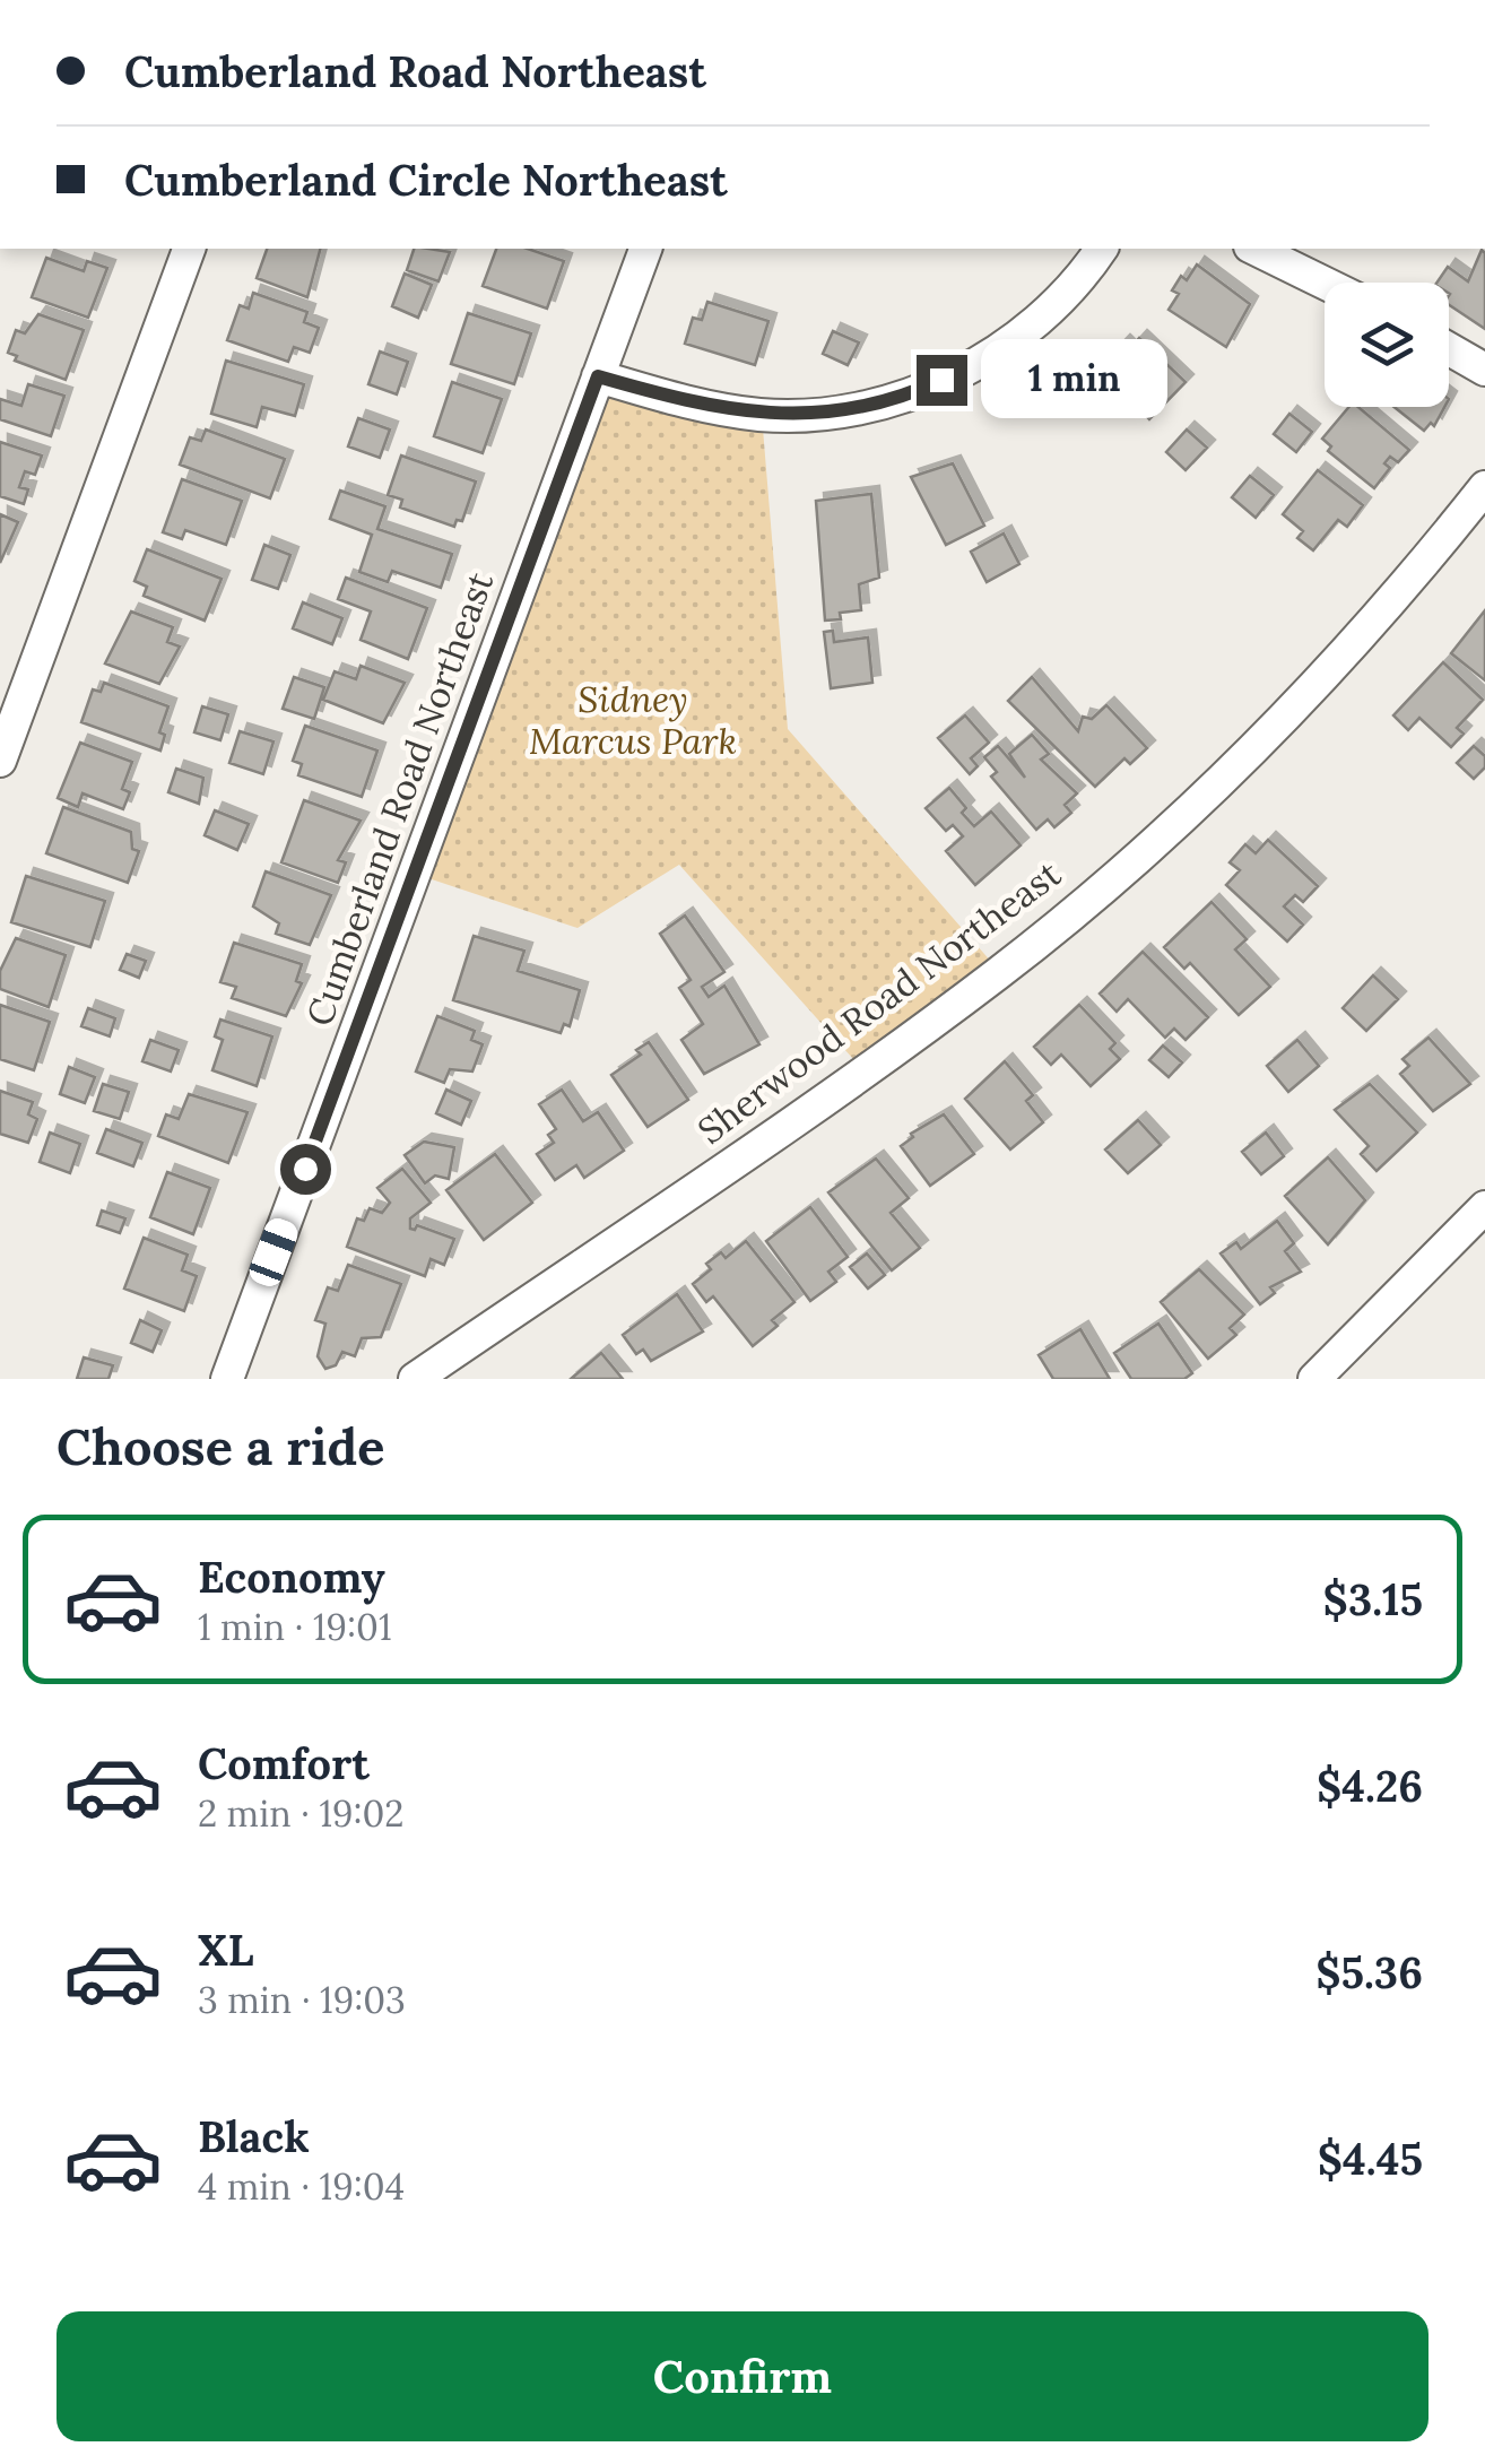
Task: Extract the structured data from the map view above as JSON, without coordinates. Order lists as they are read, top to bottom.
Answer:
{
  "streets": {
    "street": ["Cumberland Road Northeast", "Sherwood Road Northeast"]
  },
  "parks": ["Sidney Marcus Park"],
  "page": {
    "banner": ["Cumberland Road Northeast", "Cumberland Circle Northeast"],
    "bubble": "1 min",
    "heading": "Choose a ride",
    "list": [
      {
        "name": "Economy",
        "note": "1 min · 19:01",
        "value": "$3.15"
      },
      {
        "name": "Comfort",
        "note": "2 min · 19:02",
        "value": "$4.26"
      },
      {
        "name": "XL",
        "note": "3 min · 19:03",
        "value": "$5.36"
      },
      {
        "name": "Black",
        "note": "4 min · 19:04",
        "value": "$4.45"
      }
    ],
    "buttons": "Confirm"
  }
}
